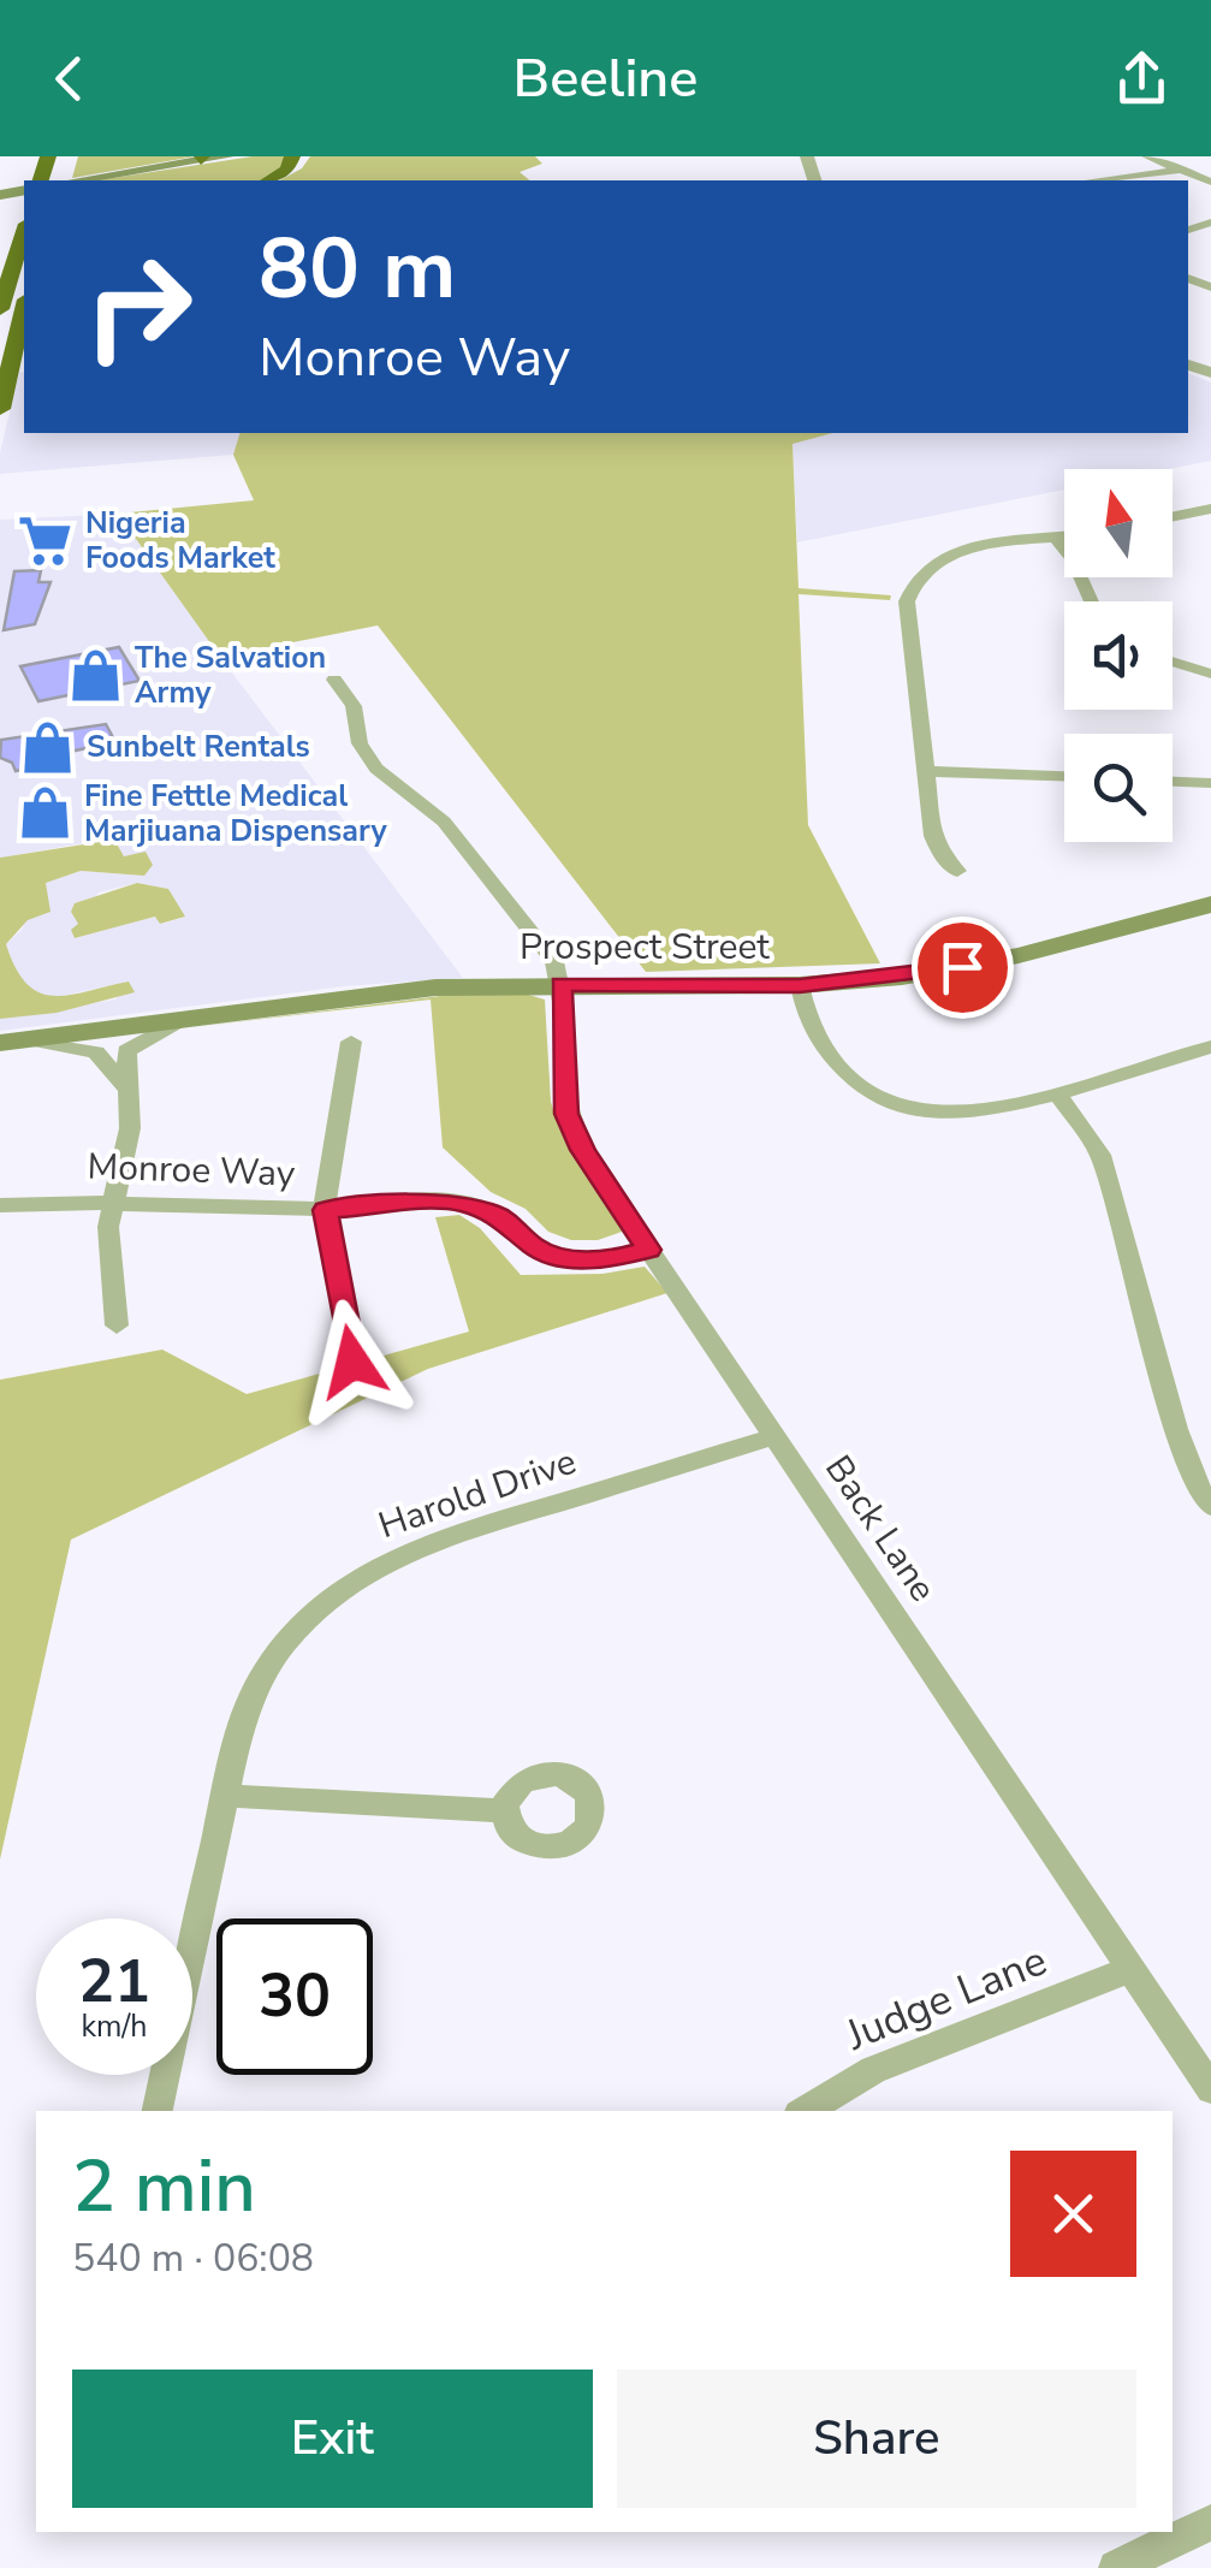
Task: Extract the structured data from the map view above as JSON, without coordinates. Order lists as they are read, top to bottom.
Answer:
{
  "streets": {
    "main road": ["Prospect Street"],
    "street": [
      "Monroe Way",
      "Harold Drive",
      "Back Lane",
      "Judge Lane"
    ]
  },
  "crossings": [
    ["Prospect Street", "Back Lane"],
    ["Monroe Way", "Back Lane"],
    ["Harold Drive", "Back Lane"],
    ["Back Lane", "Judge Lane"]
  ],
  "places": {
    "supermarket": ["Nigeria Foods Market"],
    "shop": ["The Salvation Army", "Sunbelt Rentals", "Fine Fettle Medical Marjiuana Dispensary"]
  },
  "north": "top",
  "page": {
    "header": "Beeline",
    "turn": ["80 m", "Monroe Way"],
    "speed": "21 km/h",
    "limit": "30",
    "heading": ["2 min", "540 m · 06:08"],
    "buttons": ["Exit", "Share"]
  }
}
